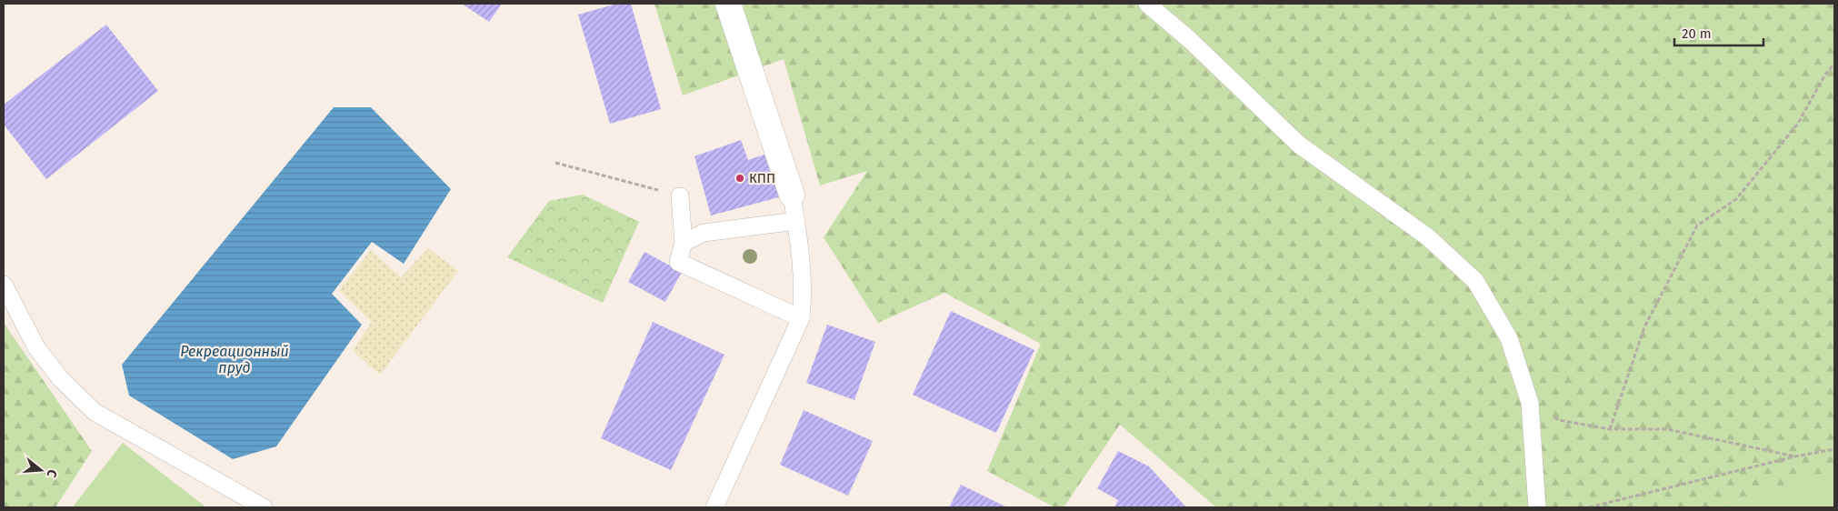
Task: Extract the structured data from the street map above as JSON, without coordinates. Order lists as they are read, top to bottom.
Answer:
{
  "water": ["Рекреационный пруд"],
  "places": ["КПП"],
  "scale_bar": "20 m",
  "north": "right"
}
